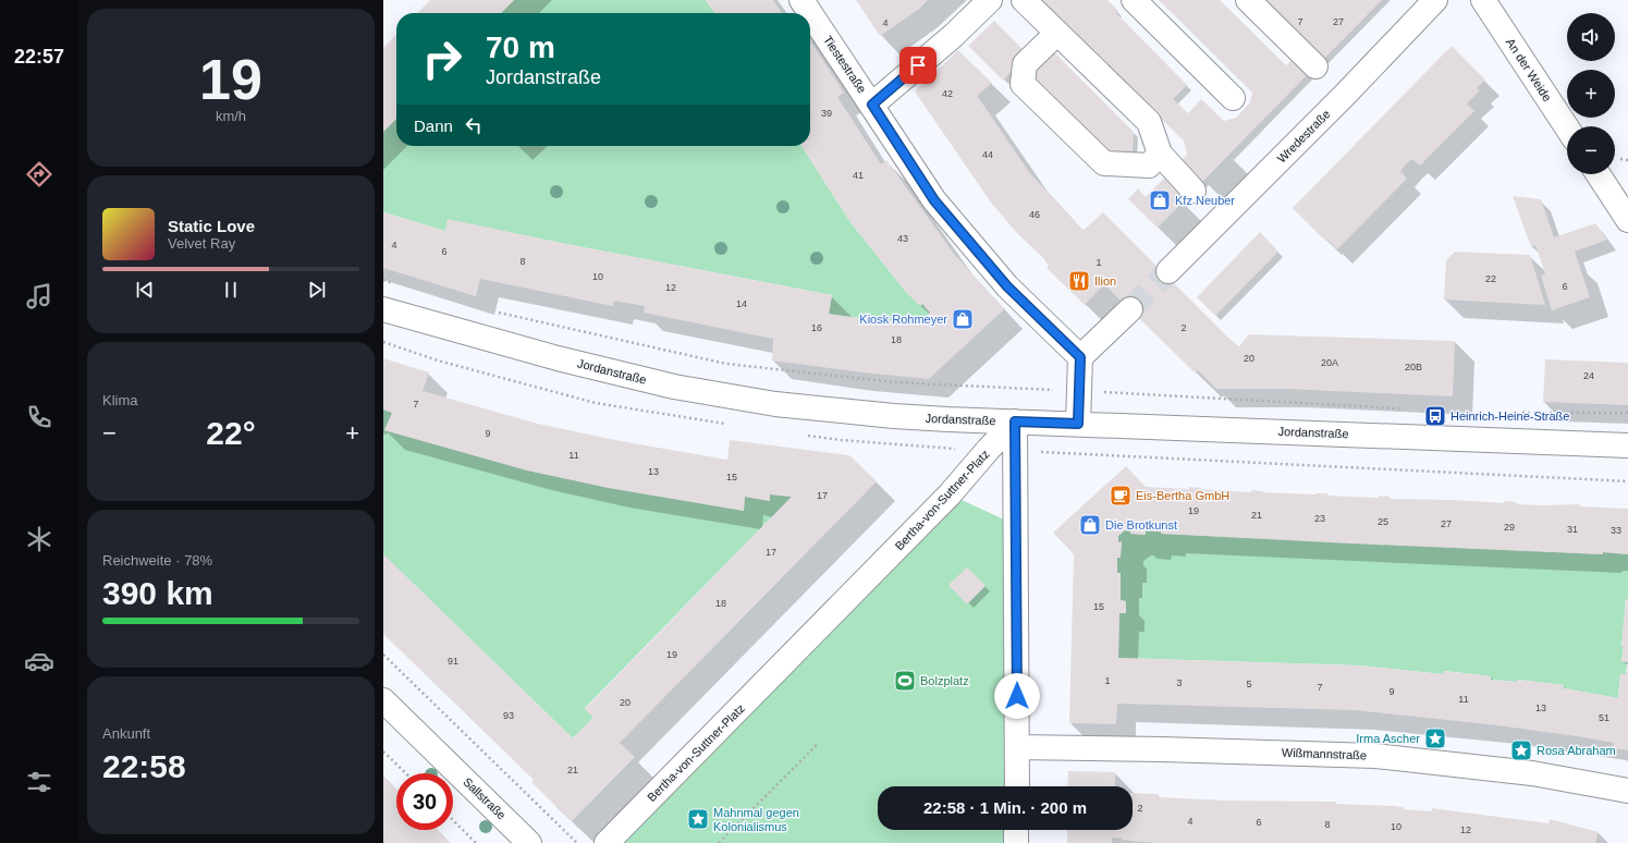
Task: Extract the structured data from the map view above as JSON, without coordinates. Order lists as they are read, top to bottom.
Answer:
{
  "streets": {
    "street": [
      "Tiestestraße",
      "An der Weide",
      "Wredestraße",
      "Jordanstraße",
      "Bertha-von-Suttner-Platz",
      "Wißmannstraße",
      "Sallstraße"
    ]
  },
  "crossings": [
    ["Jordanstraße", "Bertha-von-Suttner-Platz"]
  ],
  "places": {
    "shop": ["Kfz Neuber", "Kiosk Rohmeyer", "Die Brotkunst"],
    "restaurant": ["Ilion"],
    "bus stop": ["Heinrich-Heine-Straße"],
    "cafe": ["Eis-Bertha GmbH"],
    "sports": ["Bolzplatz"],
    "place": ["Irma Ascher", "Rosa Abraham", "Mahnmal gegen Kolonialismus"]
  },
  "house_numbers": [
    "7",
    "27",
    "4",
    "42",
    "39",
    "44",
    "41",
    "46",
    "43",
    "4",
    "6",
    "8",
    "1",
    "10",
    "22",
    "6",
    "12",
    "14",
    "16",
    "2",
    "18",
    "20",
    "20A",
    "20B",
    "24",
    "7",
    "9",
    "11",
    "13",
    "15",
    "17",
    "19",
    "21",
    "23",
    "25",
    "27",
    "29",
    "31",
    "33",
    "17",
    "18",
    "15",
    "19",
    "91",
    "1",
    "3",
    "5",
    "7",
    "9",
    "11",
    "20",
    "13",
    "93",
    "51",
    "21",
    "2",
    "4",
    "6",
    "8",
    "10",
    "12"
  ],
  "page": {
    "tabs": "22:57",
    "tile": [
      ["19", "km/h"],
      "Klima",
      ["Reichweite · 78%", "390 km"],
      ["Ankunft", "22:58"]
    ],
    "map_buttons": ["+", "−"],
    "turn": ["70 m", "Jordanstraße"],
    "then": "Dann",
    "song": ["Static Love", "Velvet Ray"],
    "heat": ["−", "22°", "+"],
    "limit": "30",
    "trip": "22:58 · 1 Min. · 200 m"
  }
}
